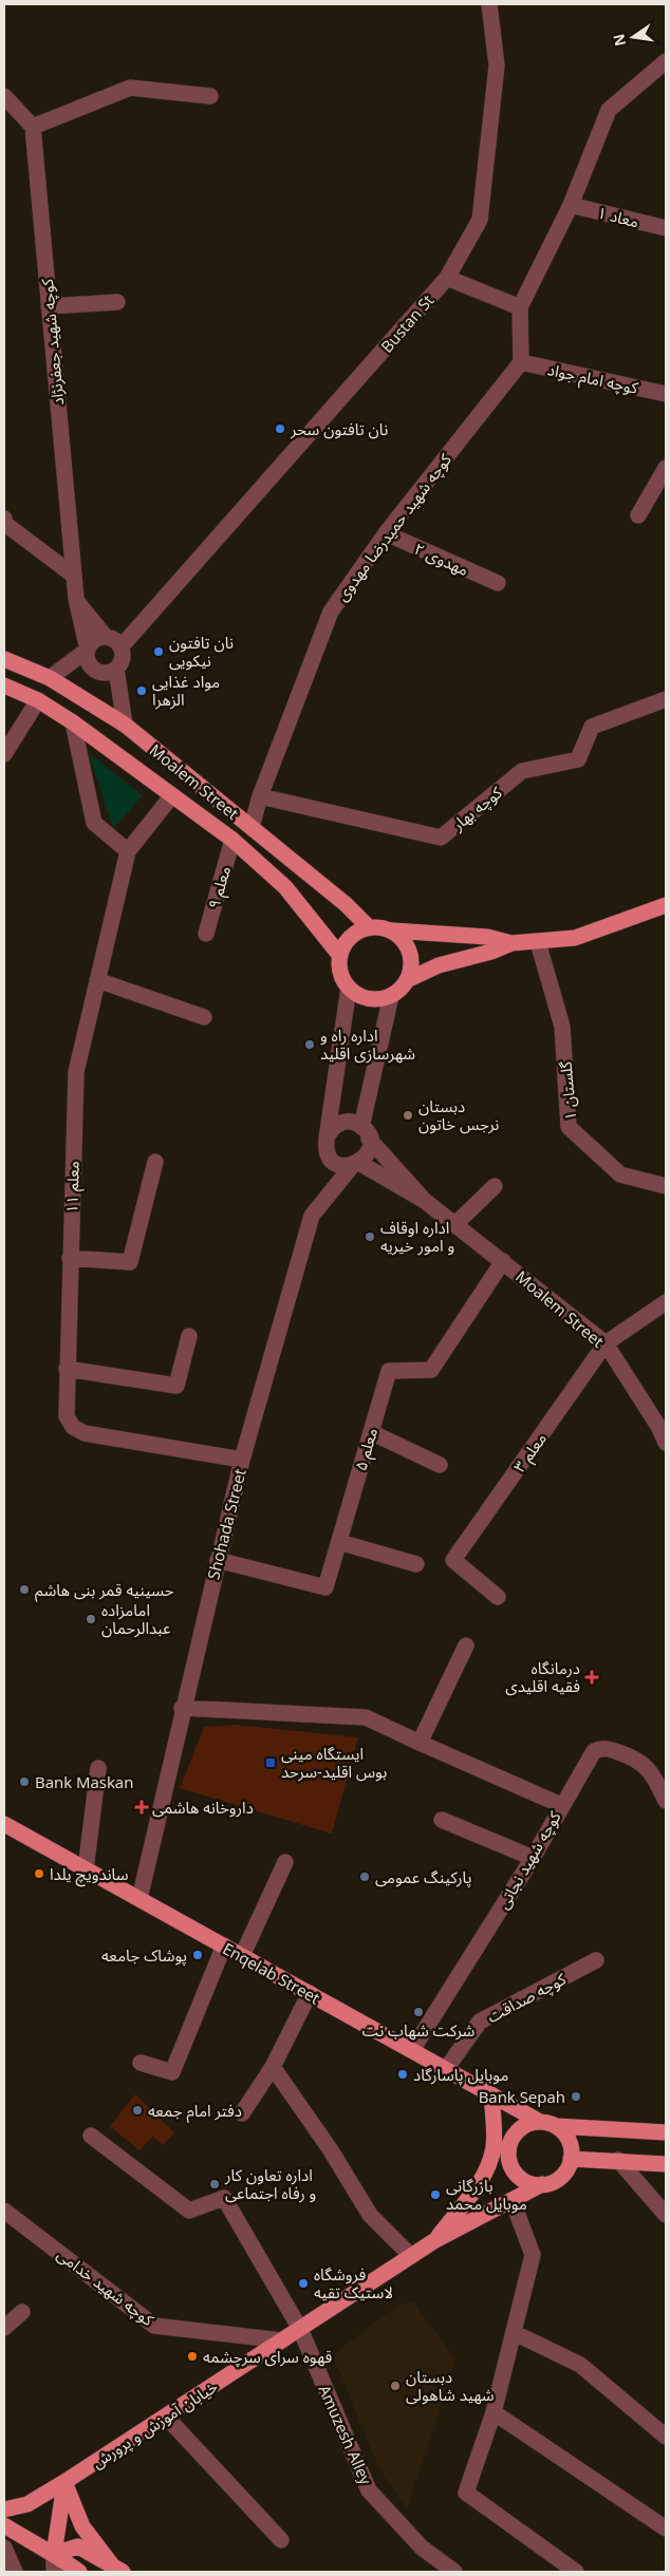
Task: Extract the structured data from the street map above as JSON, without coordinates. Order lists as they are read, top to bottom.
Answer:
{
  "streets": {
    "main road": ["Moalem Street", "Enqelab Street", "خیابان آموزش و پرورش"],
    "street": [
      "معاد ۱",
      "Bustan St",
      "کوچه شهید جعفرنژاد",
      "کوچه امام جواد",
      "کوچه شهید حمیدرضا مهدوی",
      "مهدوی ۲",
      "کوچه بهار",
      "معلم ۹",
      "گلستان ۱",
      "معلم ۱۱",
      "معلم ۵",
      "معلم ۳",
      "Shohada Street",
      "کوچه شهید نجاتی",
      "کوچه صداقت",
      "کوچه شهید خدامی",
      "Amuzesh Alley"
    ]
  },
  "crossings": [
    ["Bustan St", "کوچه شهید جعفرنژاد"],
    ["کوچه امام جواد", "کوچه شهید حمیدرضا مهدوی"],
    ["کوچه شهید حمیدرضا مهدوی", "مهدوی ۲"],
    ["کوچه شهید حمیدرضا مهدوی", "Moalem Street"],
    ["کوچه شهید حمیدرضا مهدوی", "کوچه بهار"],
    ["Moalem Street", "معلم ۹"],
    ["Moalem Street", "معلم ۱۱"],
    ["Moalem Street", "معلم ۵"],
    ["Moalem Street", "معلم ۳"],
    ["Moalem Street", "Shohada Street"],
    ["معلم ۱۱", "Shohada Street"],
    ["معلم ۵", "Shohada Street"],
    ["Shohada Street", "Enqelab Street"],
    ["کوچه شهید نجاتی", "Enqelab Street"],
    ["Enqelab Street", "کوچه صداقت"],
    ["Enqelab Street", "خیابان آموزش و پرورش"],
    ["کوچه شهید خدامی", "خیابان آموزش و پرورش"],
    ["خیابان آموزش و پرورش", "Amuzesh Alley"]
  ],
  "places": {
    "other": [
      "نان تافتون سحر",
      "نان تافتون نیکویی",
      "مواد غذایی الزهرا",
      "اداره راه و شهرسازی اقلید",
      "دبستان نرجس خاتون",
      "اداره اوقاف و امور خیریه",
      "حسینیه قمر بنی هاشم",
      "امامزاده عبدالرحمان",
      "Bank Maskan",
      "ساندویچ یلدا",
      "پارکینگ عمومی",
      "پوشاک جامعه",
      "شرکت شهاب نت",
      "موبایل پاسارگاد",
      "Bank Sepah",
      "دفتر امام جمعه",
      "اداره تعاون کار و رفاه اجتماعی",
      "بازرگانی موبایل محمد",
      "فروشگاه لاستیک تقیه",
      "قهوه سرای سرچشمه",
      "دبستان شهید شاهولی"
    ],
    "health": ["درمانگاه فقیه اقلیدی", "داروخانه هاشمی"],
    "transit": ["ایستگاه مینی بوس اقلید-سرحد"]
  },
  "north": "left"
}
